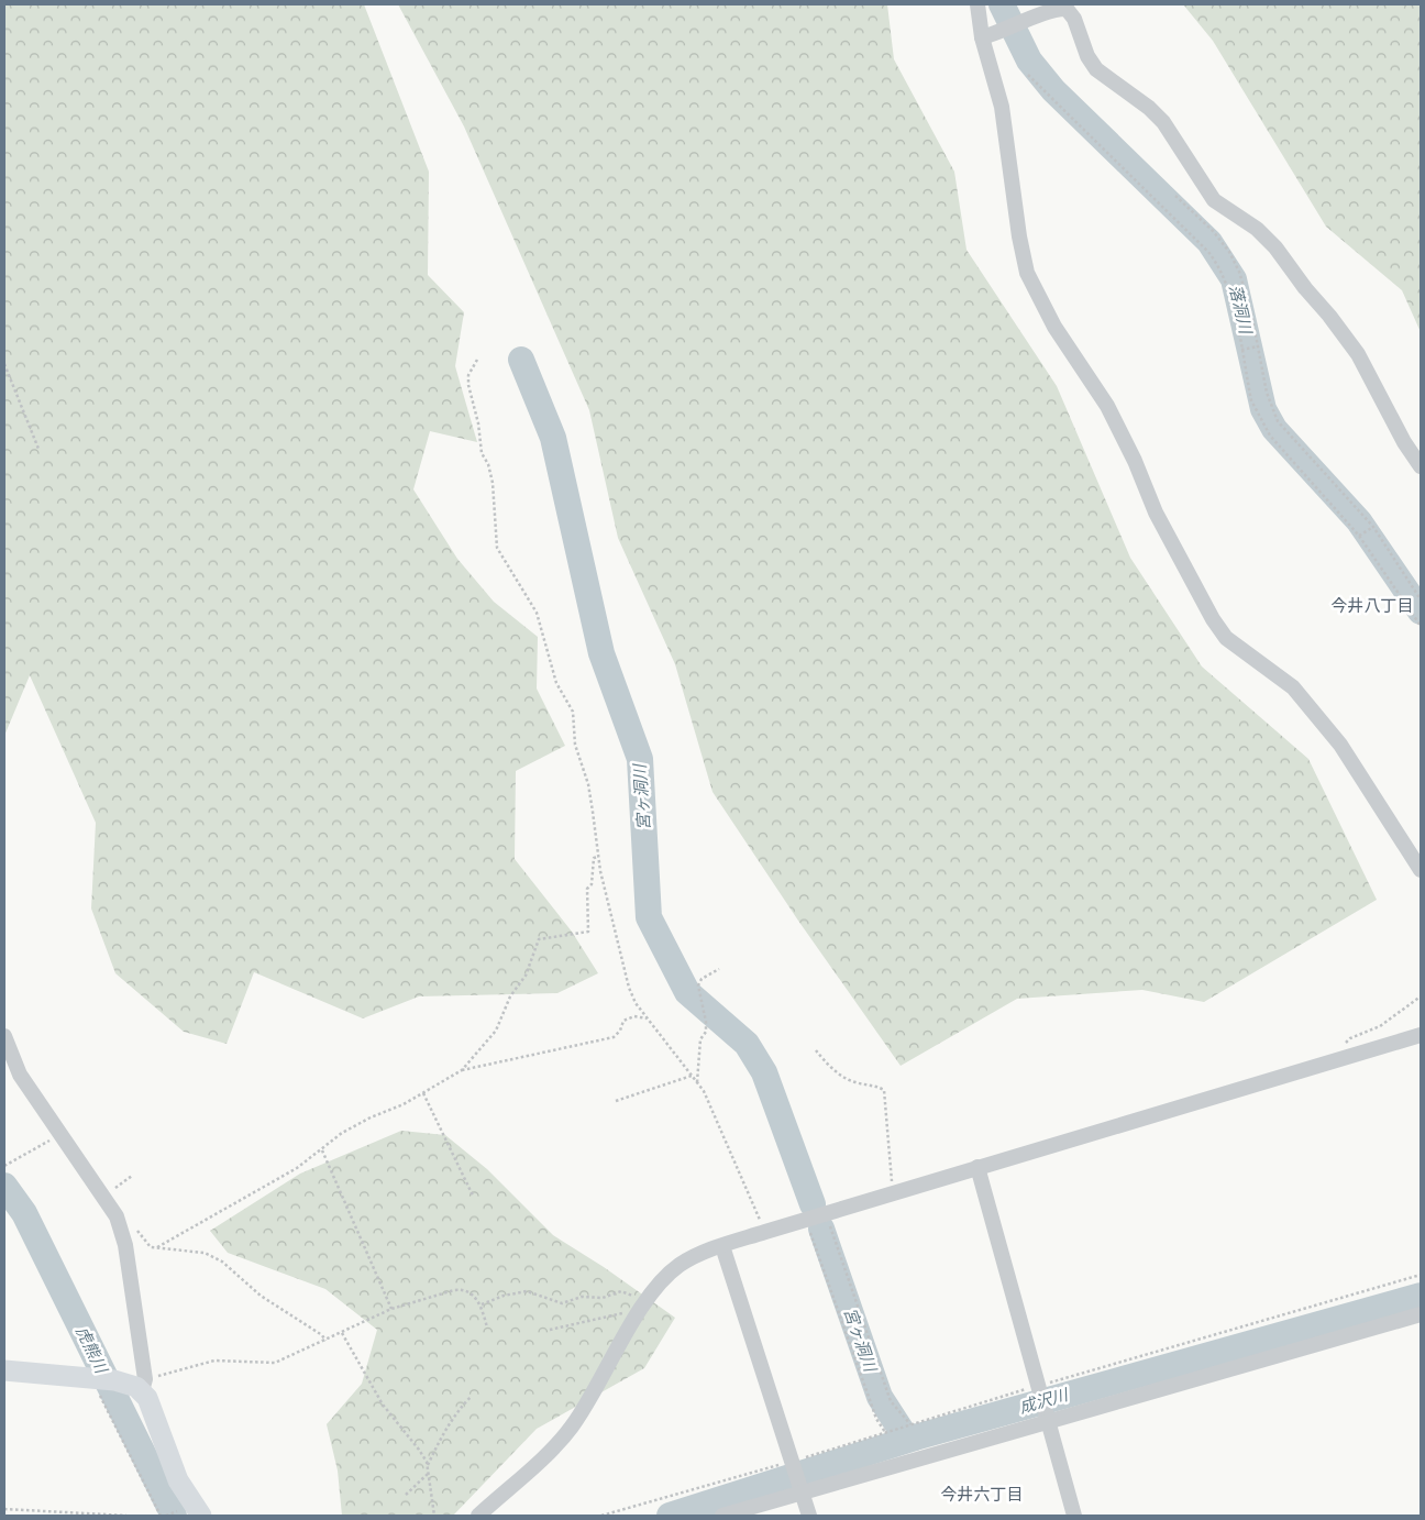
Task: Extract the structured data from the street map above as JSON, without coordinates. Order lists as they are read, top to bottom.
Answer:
{
  "districts": ["今井八丁目", "今井六丁目"],
  "water": [
    "落洞川",
    "宮ヶ洞川",
    "虎熊川",
    "成沢川"
  ]
}
